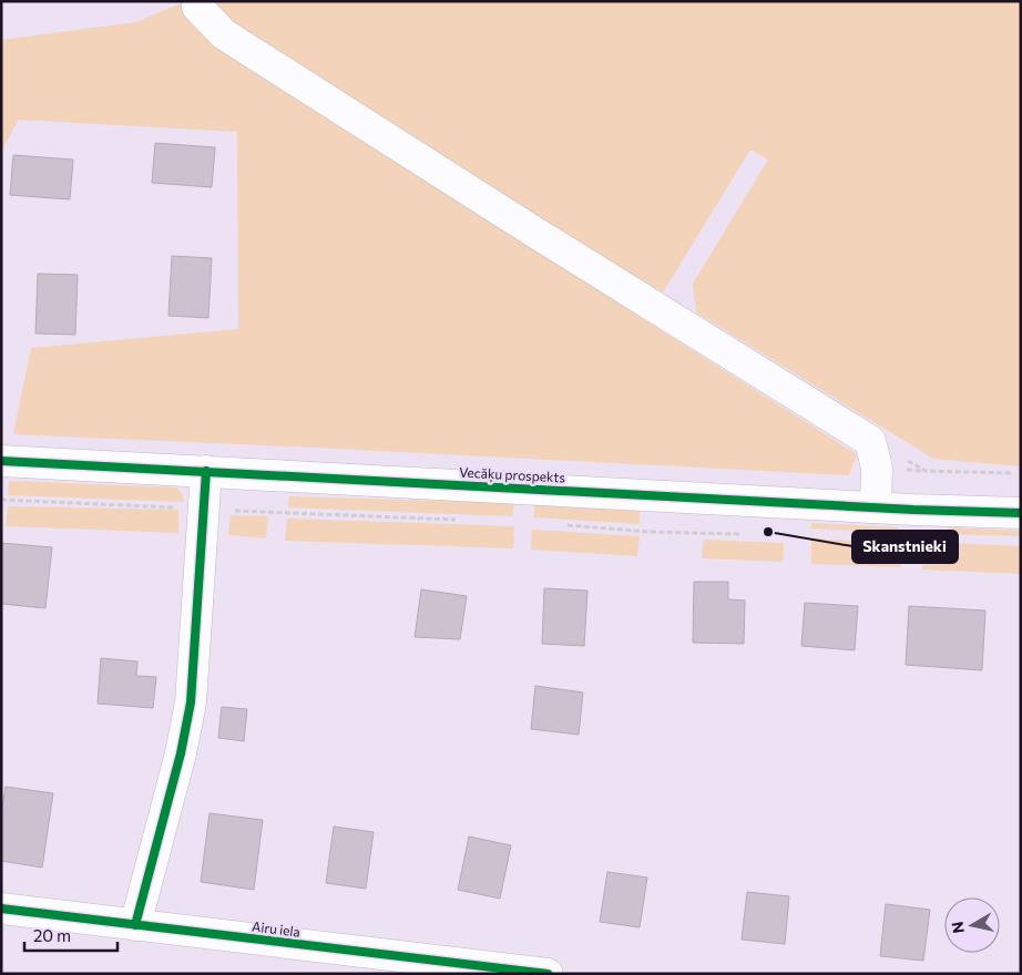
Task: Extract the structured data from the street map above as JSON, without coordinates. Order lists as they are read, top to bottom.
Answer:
{
  "streets": {
    "main road": ["Vecāķu prospekts", "Airu iela"]
  },
  "places": ["Skanstnieki"],
  "scale_bar": "20 m",
  "north": "left"
}
